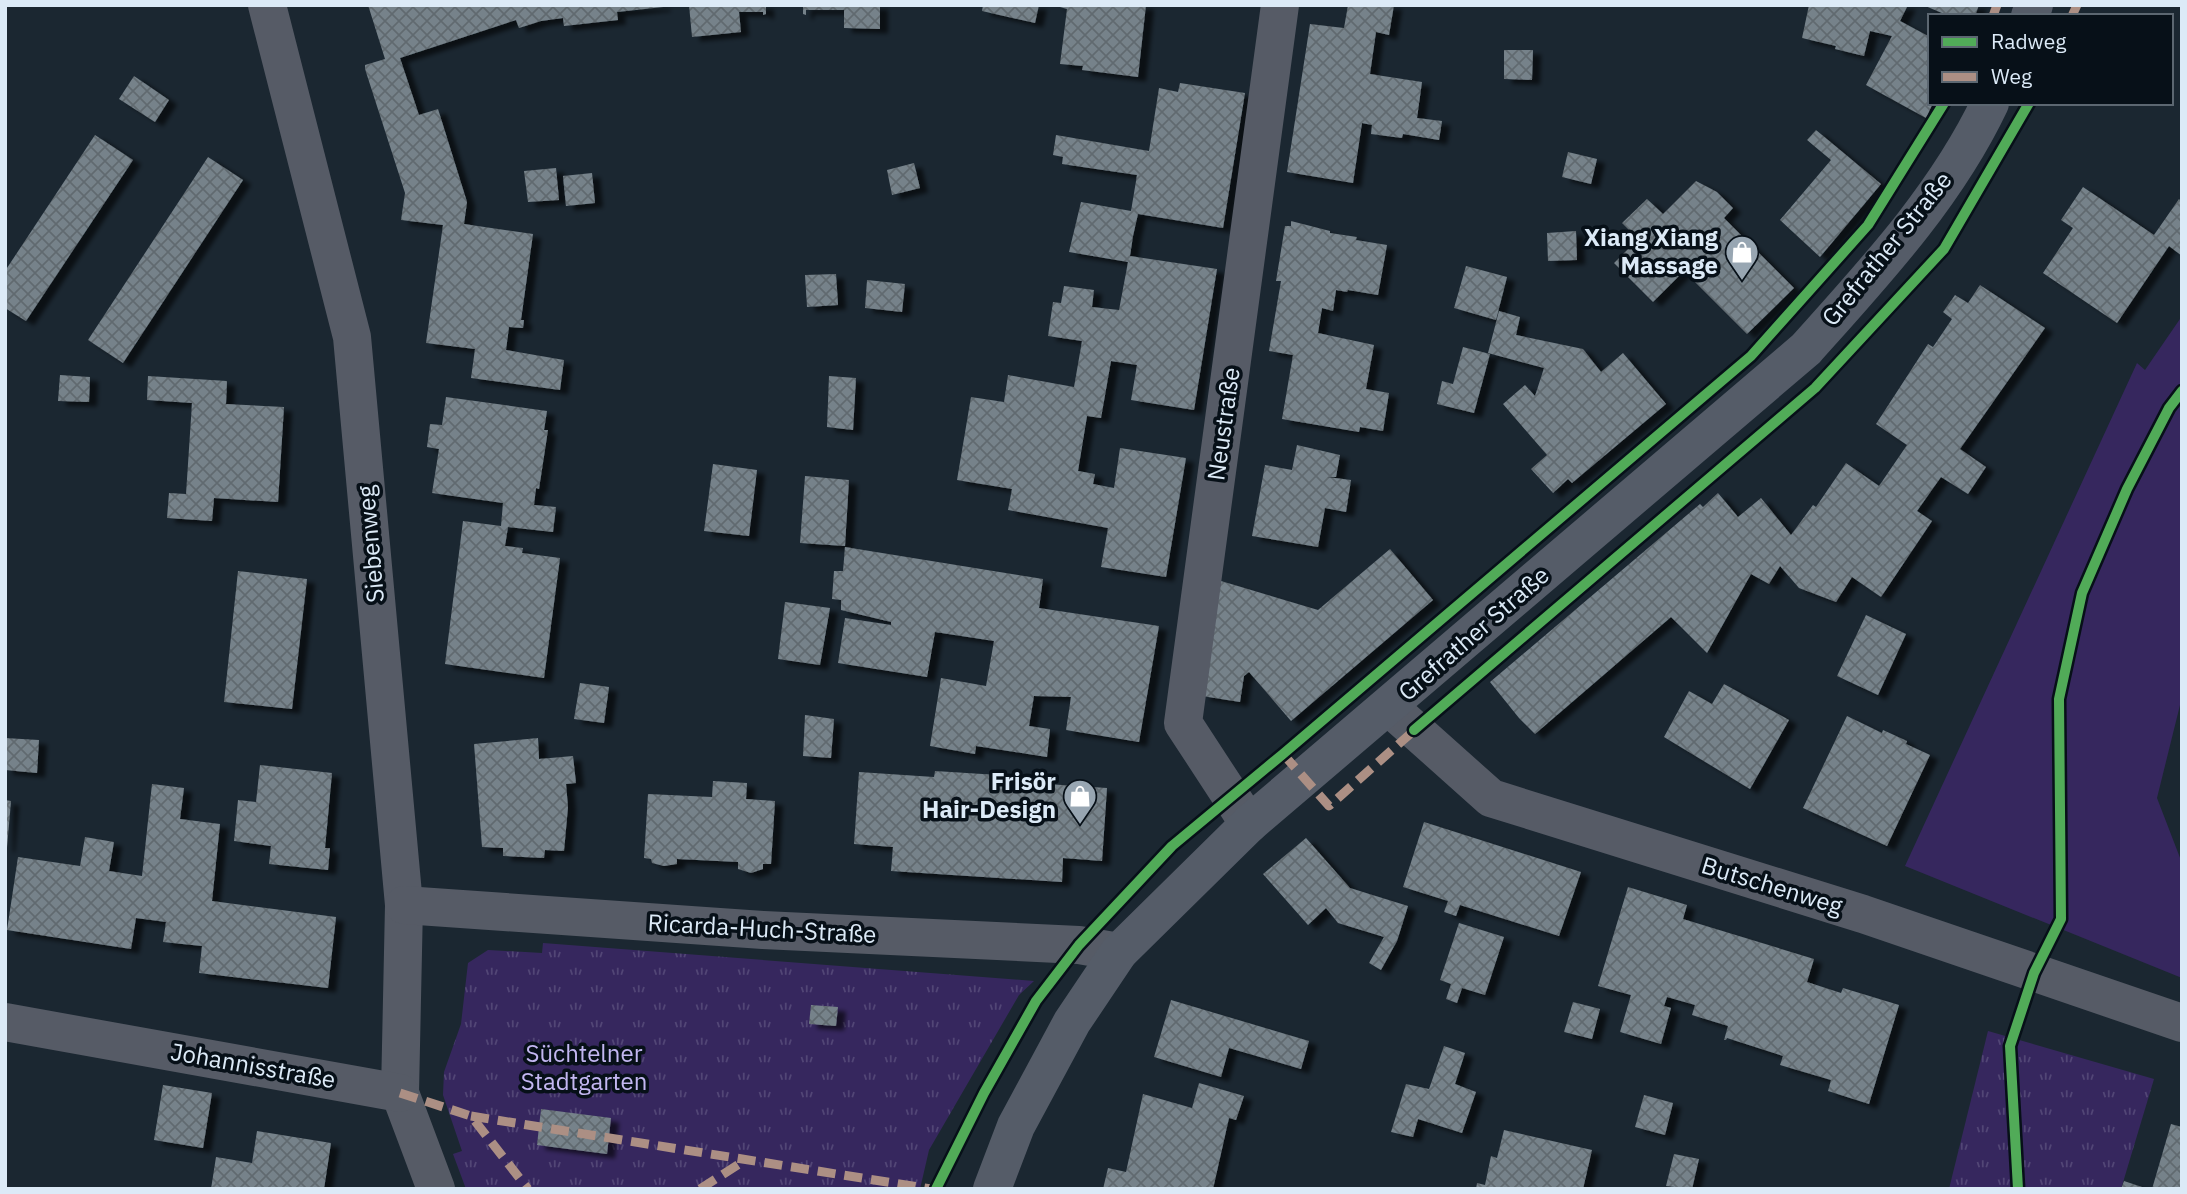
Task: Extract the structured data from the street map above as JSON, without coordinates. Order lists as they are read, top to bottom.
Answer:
{
  "streets": {
    "main road": ["Grefrather Straße"],
    "street": [
      "Neustraße",
      "Siebenweg",
      "Butschenweg",
      "Ricarda-Huch-Straße",
      "Johannisstraße"
    ]
  },
  "crossings": [
    ["Grefrather Straße", "Neustraße"],
    ["Grefrather Straße", "Butschenweg"],
    ["Grefrather Straße", "Ricarda-Huch-Straße"],
    ["Siebenweg", "Ricarda-Huch-Straße"],
    ["Siebenweg", "Johannisstraße"]
  ],
  "parks": ["Süchtelner Stadtgarten"],
  "places": {
    "shop": ["Xiang Xiang Massage", "Frisör Hair-Design"]
  },
  "legend": ["Radweg", "Weg"]
}
